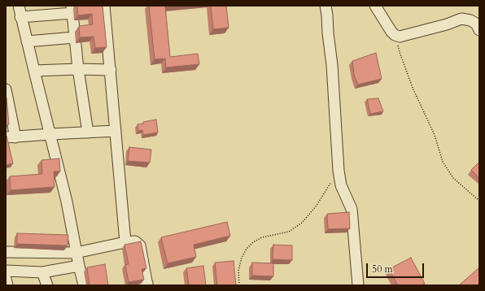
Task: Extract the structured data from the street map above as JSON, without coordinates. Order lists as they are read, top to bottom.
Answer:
{
  "scale_bar": "50 m"
}
